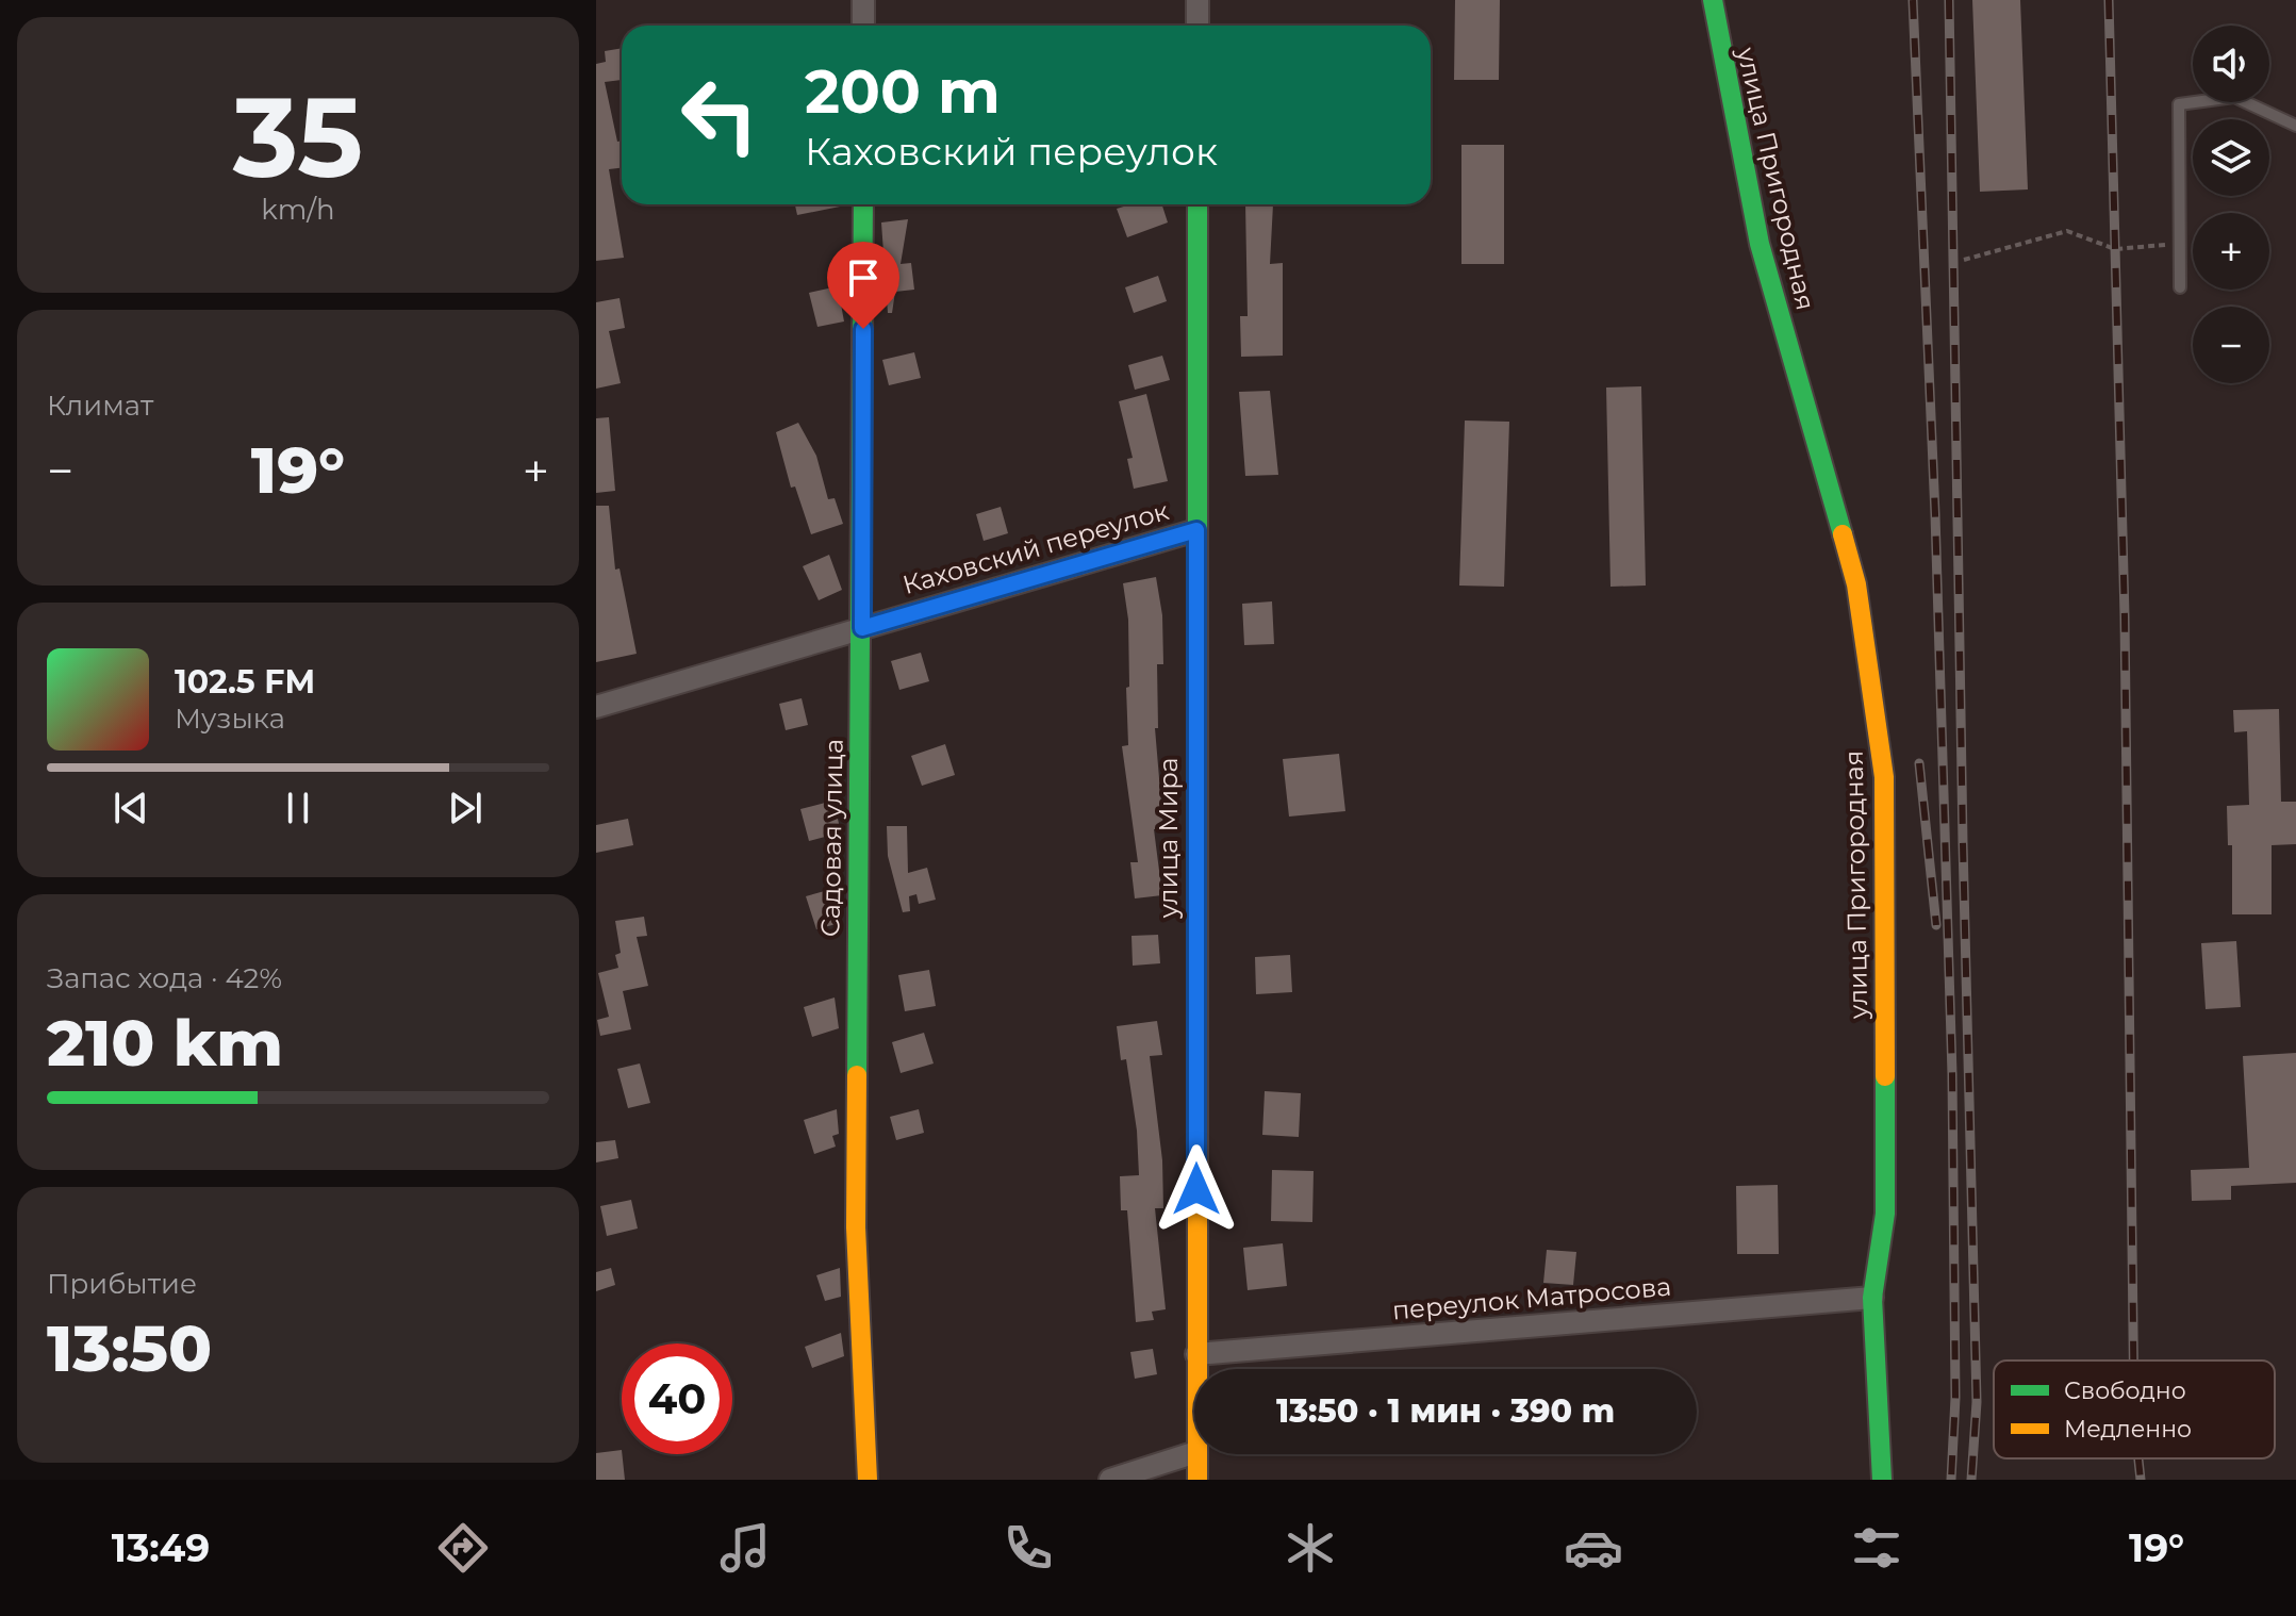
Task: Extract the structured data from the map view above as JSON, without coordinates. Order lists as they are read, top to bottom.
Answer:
{
  "streets": {
    "street": [
      "улица Пригородная",
      "Каховский переулок",
      "Садовая улица",
      "улица Мира",
      "переулок Матросова"
    ]
  },
  "crossings": [
    ["улица Пригородная", "переулок Матросова"],
    ["Каховский переулок", "Садовая улица"],
    ["Каховский переулок", "улица Мира"],
    ["улица Мира", "переулок Матросова"]
  ],
  "legend": ["Свободно", "Медленно"],
  "page": {
    "tile": [
      ["35", "km/h"],
      "Климат",
      ["Запас хода · 42%", "210 km"],
      ["Прибытие", "13:50"]
    ],
    "map_buttons": ["+", "−"],
    "turn": ["200 m", "Каховский переулок"],
    "heat": ["−", "19°", "+"],
    "song": ["102.5 FM", "Музыка"],
    "limit": "40",
    "trip": "13:50 · 1 мин · 390 m",
    "tabs": ["13:49", "19°"]
  }
}
